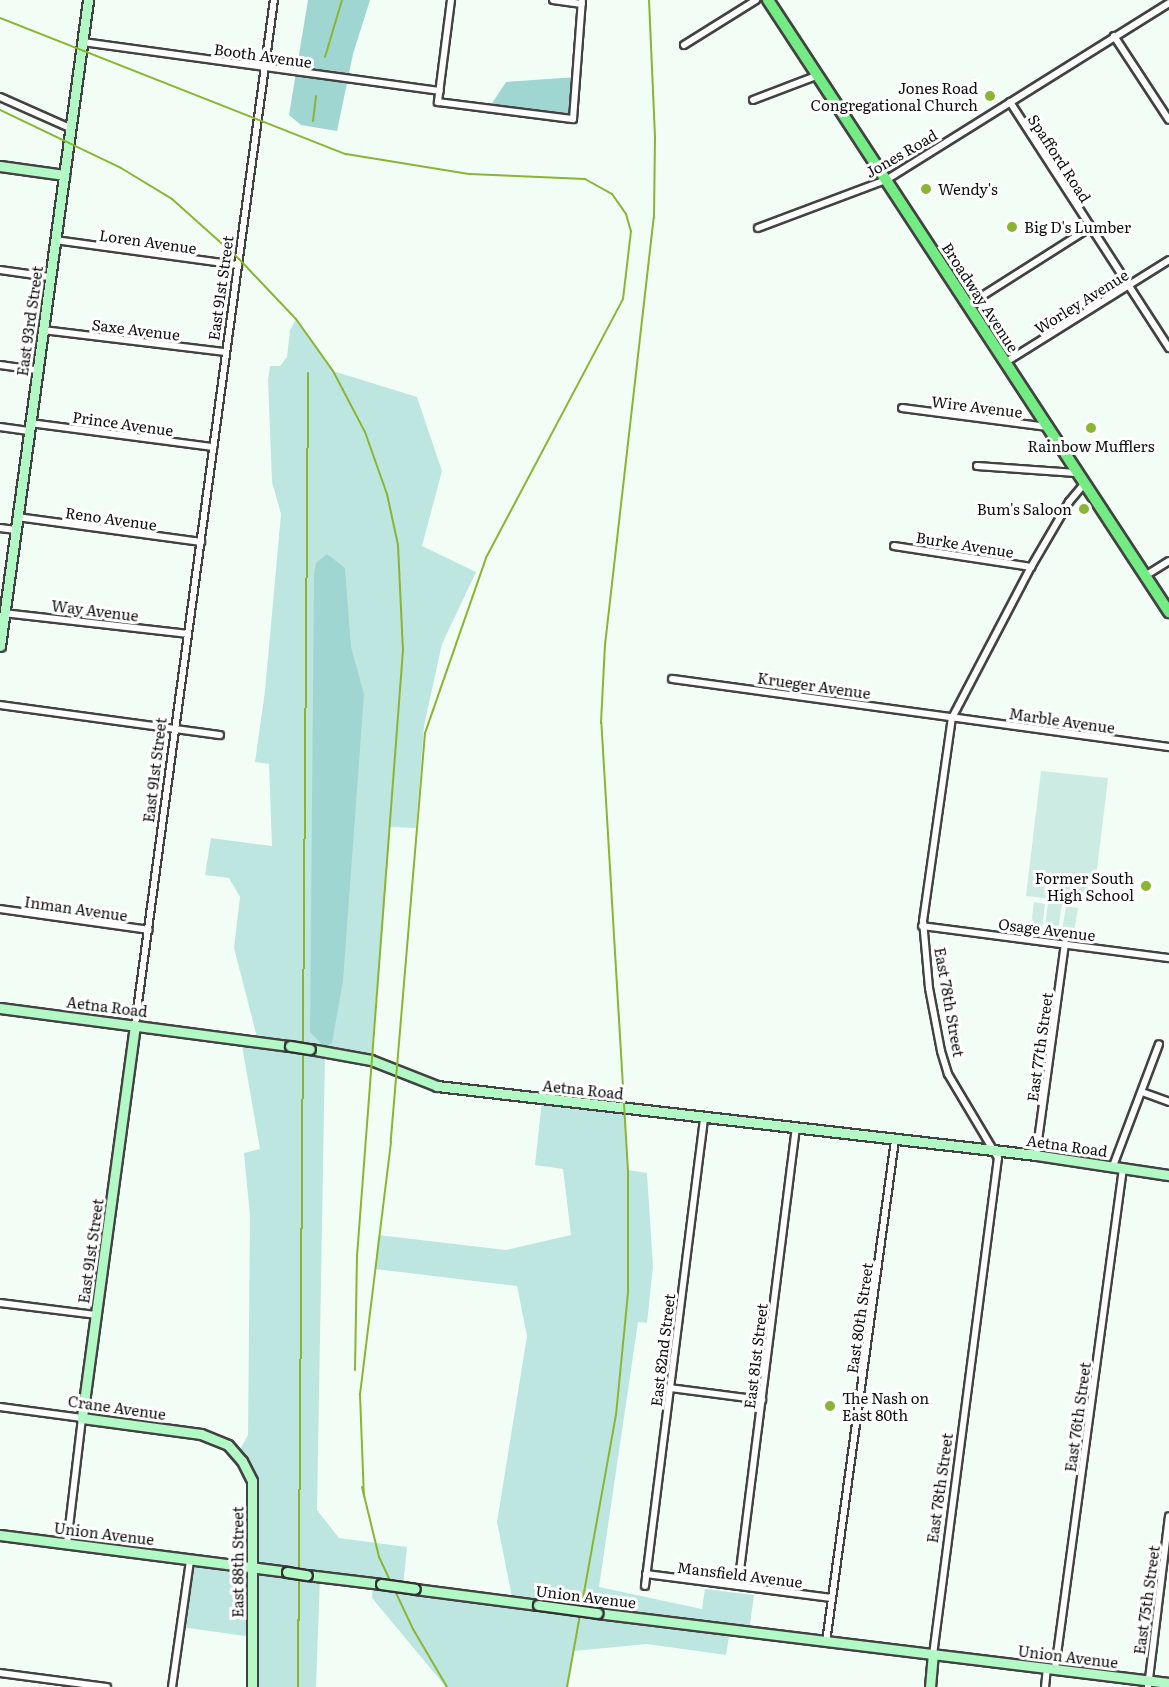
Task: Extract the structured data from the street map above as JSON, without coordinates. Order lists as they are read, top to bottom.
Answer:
{
  "streets": {
    "main road": ["Broadway Avenue"],
    "street": [
      "Booth Avenue",
      "Jones Road",
      "Spafford Road",
      "Loren Avenue",
      "East 91st Street",
      "Worley Avenue",
      "East 93rd Street",
      "Saxe Avenue",
      "Wire Avenue",
      "Prince Avenue",
      "Reno Avenue",
      "Burke Avenue",
      "Way Avenue",
      "Krueger Avenue",
      "Marble Avenue",
      "Inman Avenue",
      "Osage Avenue",
      "East 78th Street",
      "Aetna Road",
      "East 77th Street",
      "East 80th Street",
      "East 82nd Street",
      "East 81st Street",
      "Crane Avenue",
      "East 76th Street",
      "Union Avenue",
      "East 88th Street",
      "Mansfield Avenue",
      "East 75th Street"
    ]
  },
  "crossings": [
    ["Booth Avenue", "East 91st Street"],
    ["Booth Avenue", "East 93rd Street"],
    ["Jones Road", "Spafford Road"],
    ["Jones Road", "Broadway Avenue"],
    ["Spafford Road", "Worley Avenue"],
    ["Loren Avenue", "East 91st Street"],
    ["Loren Avenue", "East 93rd Street"],
    ["East 91st Street", "Saxe Avenue"],
    ["East 91st Street", "Prince Avenue"],
    ["East 91st Street", "Reno Avenue"],
    ["East 91st Street", "Way Avenue"],
    ["East 91st Street", "Inman Avenue"],
    ["East 91st Street", "Aetna Road"],
    ["East 91st Street", "Crane Avenue"],
    ["East 91st Street", "Union Avenue"],
    ["Broadway Avenue", "Worley Avenue"],
    ["Broadway Avenue", "Wire Avenue"],
    ["Broadway Avenue", "East 78th Street"],
    ["East 93rd Street", "Saxe Avenue"],
    ["East 93rd Street", "Prince Avenue"],
    ["East 93rd Street", "Reno Avenue"],
    ["East 93rd Street", "Way Avenue"],
    ["Burke Avenue", "East 78th Street"],
    ["Krueger Avenue", "Marble Avenue"],
    ["Krueger Avenue", "East 78th Street"],
    ["Marble Avenue", "East 78th Street"],
    ["Osage Avenue", "East 78th Street"],
    ["Osage Avenue", "East 77th Street"],
    ["East 78th Street", "Aetna Road"],
    ["East 78th Street", "Union Avenue"],
    ["Aetna Road", "East 77th Street"],
    ["Aetna Road", "East 80th Street"],
    ["Aetna Road", "East 82nd Street"],
    ["Aetna Road", "East 81st Street"],
    ["Aetna Road", "East 76th Street"],
    ["East 80th Street", "Union Avenue"],
    ["East 80th Street", "Mansfield Avenue"],
    ["East 82nd Street", "Mansfield Avenue"],
    ["East 81st Street", "Mansfield Avenue"],
    ["Crane Avenue", "East 88th Street"],
    ["East 76th Street", "Union Avenue"],
    ["Union Avenue", "East 88th Street"],
    ["Union Avenue", "East 75th Street"]
  ],
  "places": [
    "Jones Road Congregational Church",
    "Wendy's",
    "Big D's Lumber",
    "Rainbow Mufflers",
    "Bum's Saloon",
    "Former South High School",
    "The Nash on East 80th"
  ]
}
